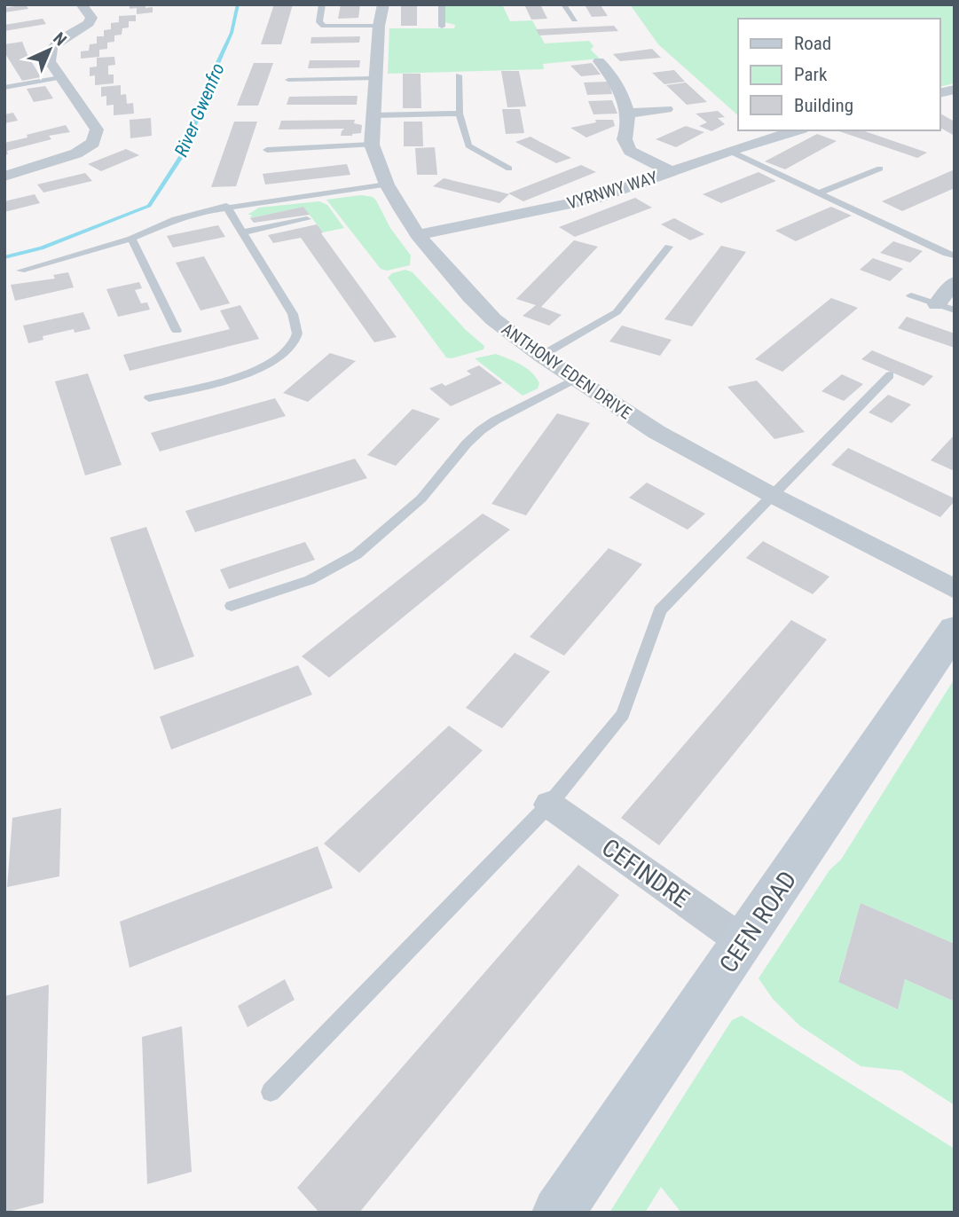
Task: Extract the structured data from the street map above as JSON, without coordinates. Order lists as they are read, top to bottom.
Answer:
{
  "streets": {
    "street": [
      "VYRNWY WAY",
      "ANTHONY EDEN DRIVE",
      "CEFINDRE",
      "CEFN ROAD"
    ]
  },
  "crossings": [
    ["VYRNWY WAY", "ANTHONY EDEN DRIVE"],
    ["CEFINDRE", "CEFN ROAD"]
  ],
  "water": ["River Gwenfro"],
  "legend": ["Road", "Park", "Building"],
  "north": "top right"
}
